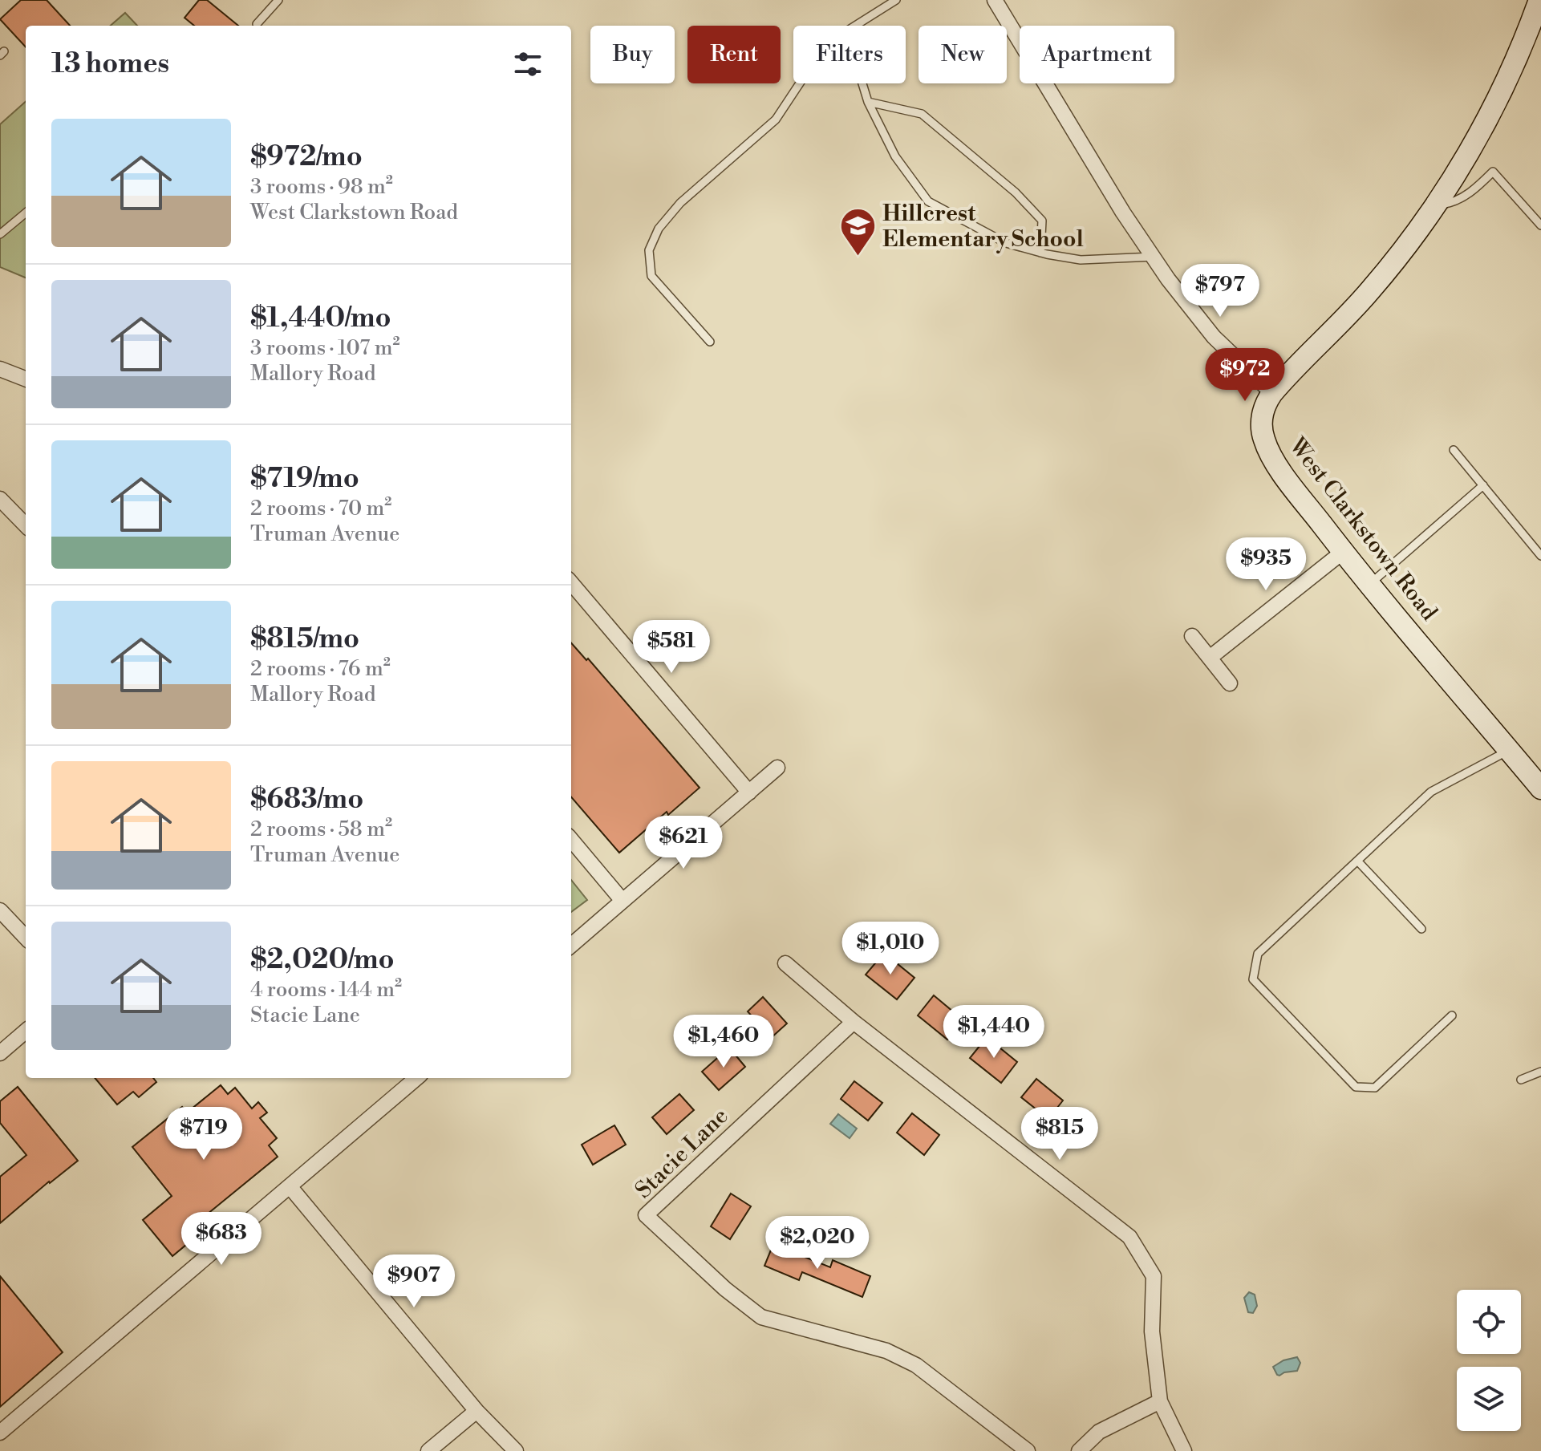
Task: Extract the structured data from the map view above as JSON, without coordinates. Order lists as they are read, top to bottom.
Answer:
{
  "streets": {
    "street": ["West Clarkstown Road", "Stacie Lane"]
  },
  "places": {
    "school or university": ["Hillcrest Elementary School"]
  },
  "page": {
    "chip": [
      "Buy",
      "Rent",
      "Filters",
      "New",
      "Apartment"
    ],
    "heading": "13 homes",
    "list": [
      {
        "name": "$972/mo",
        "note": "3 rooms · 98 m² · West Clarkstown Road"
      },
      {
        "name": "$1,440/mo",
        "note": "3 rooms · 107 m² · Mallory Road"
      },
      {
        "name": "$719/mo",
        "note": "2 rooms · 70 m² · Truman Avenue"
      },
      {
        "name": "$815/mo",
        "note": "2 rooms · 76 m² · Mallory Road"
      },
      {
        "name": "$683/mo",
        "note": "2 rooms · 58 m² · Truman Avenue"
      },
      {
        "name": "$2,020/mo",
        "note": "4 rooms · 144 m² · Stacie Lane"
      }
    ],
    "price": [
      "$797",
      "$972",
      "$935",
      "$581",
      "$621",
      "$1,010",
      "$1,440",
      "$1,460",
      "$719",
      "$815",
      "$683",
      "$2,020",
      "$907"
    ]
  }
}
